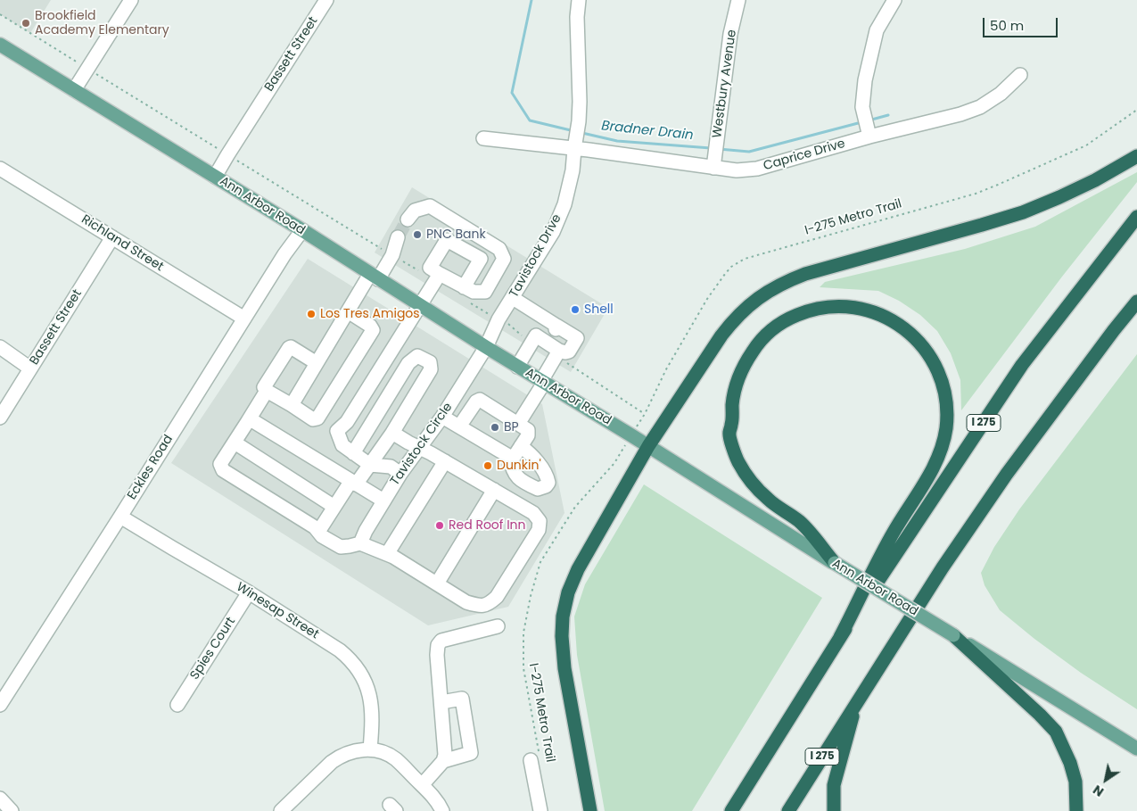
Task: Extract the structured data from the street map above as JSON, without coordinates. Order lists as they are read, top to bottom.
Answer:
{
  "streets": {
    "highway": ["I 275"],
    "main road": ["Ann Arbor Road"],
    "street": [
      "Bassett Street",
      "Westbury Avenue",
      "Caprice Drive",
      "Richland Street",
      "Tavistock Drive",
      "Tavistock Circle",
      "Eckles Road",
      "Winesap Street",
      "Spies Court"
    ],
    "path": ["I-275 Metro Trail"]
  },
  "crossings": [
    ["Bassett Street", "Ann Arbor Road"],
    ["Bassett Street", "Richland Street"],
    ["Westbury Avenue", "Caprice Drive"],
    ["Caprice Drive", "Tavistock Drive"],
    ["Ann Arbor Road", "Tavistock Drive"],
    ["Ann Arbor Road", "Tavistock Circle"],
    ["Ann Arbor Road", "Eckles Road"],
    ["Richland Street", "Eckles Road"],
    ["Tavistock Drive", "Tavistock Circle"],
    ["Eckles Road", "Winesap Street"],
    ["Winesap Street", "Spies Court"]
  ],
  "water": ["Bradner Drain"],
  "places": [
    "Brookfield Academy Elementary",
    "PNC Bank",
    "Shell",
    "Los Tres Amigos",
    "BP",
    "Dunkin'",
    "Red Roof Inn"
  ],
  "scale_bar": "50 m",
  "north": "bottom left"
}
